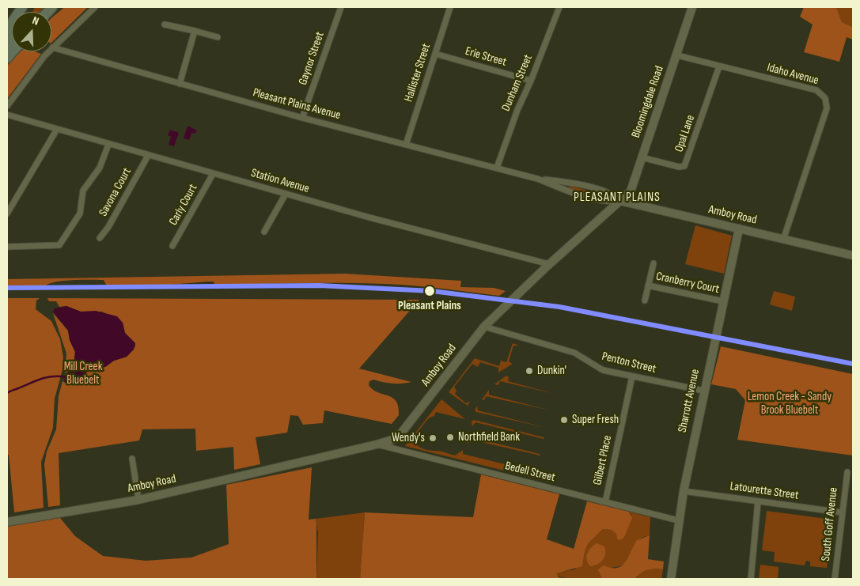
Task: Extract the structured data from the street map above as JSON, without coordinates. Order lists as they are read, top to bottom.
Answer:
{
  "streets": {
    "main road": ["Bloomingdale Road", "Amboy Road", "Sharrott Avenue"],
    "street": [
      "Erie Street",
      "Gaynor Street",
      "Hallister Street",
      "Idaho Avenue",
      "Dunham Street",
      "Pleasant Plains Avenue",
      "Opal Lane",
      "Station Avenue",
      "Savona Court",
      "Carly Court",
      "Cranberry Court",
      "Penton Street",
      "Gilbert Place",
      "Bedell Street",
      "Latourette Street",
      "South Goff Avenue"
    ]
  },
  "crossings": [
    ["Erie Street", "Hallister Street"],
    ["Erie Street", "Dunham Street"],
    ["Gaynor Street", "Pleasant Plains Avenue"],
    ["Hallister Street", "Pleasant Plains Avenue"],
    ["Idaho Avenue", "Bloomingdale Road"],
    ["Idaho Avenue", "Opal Lane"],
    ["Idaho Avenue", "Amboy Road"],
    ["Dunham Street", "Pleasant Plains Avenue"],
    ["Bloomingdale Road", "Pleasant Plains Avenue"],
    ["Bloomingdale Road", "Opal Lane"],
    ["Bloomingdale Road", "Amboy Road"],
    ["Pleasant Plains Avenue", "Amboy Road"],
    ["Station Avenue", "Savona Court"],
    ["Station Avenue", "Carly Court"],
    ["Station Avenue", "Amboy Road"],
    ["Amboy Road", "Penton Street"],
    ["Amboy Road", "Sharrott Avenue"],
    ["Amboy Road", "Bedell Street"],
    ["Cranberry Court", "Sharrott Avenue"],
    ["Penton Street", "Sharrott Avenue"],
    ["Penton Street", "Gilbert Place"],
    ["Sharrott Avenue", "Bedell Street"],
    ["Sharrott Avenue", "Latourette Street"],
    ["Gilbert Place", "Bedell Street"],
    ["Latourette Street", "South Goff Avenue"]
  ],
  "districts": ["PLEASANT PLAINS"],
  "parks": ["Mill Creek Bluebelt", "Lemon Creek - Sandy Brook Bluebelt"],
  "places": [
    "Pleasant Plains",
    "Dunkin'",
    "Super Fresh",
    "Northfield Bank",
    "Wendy's"
  ],
  "north": "top"
}
